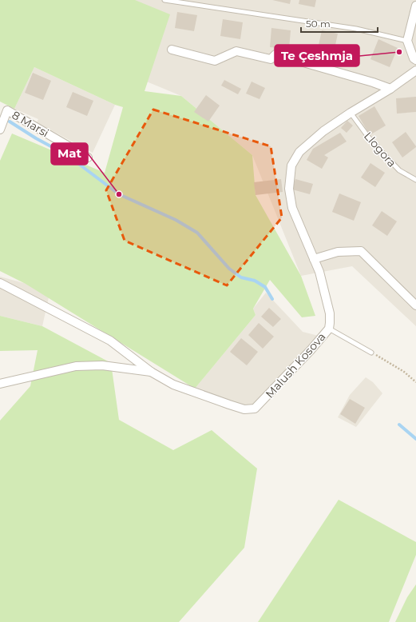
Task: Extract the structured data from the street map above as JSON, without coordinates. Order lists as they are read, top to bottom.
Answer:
{
  "streets": {
    "street": ["8 Marsi", "Malush Kosova"],
    "lane": ["Llogora"]
  },
  "crossings": [
    ["Llogora", "Malush Kosova"]
  ],
  "places": ["Te Çeshmja", "Mat"],
  "scale_bar": "50 m"
}
